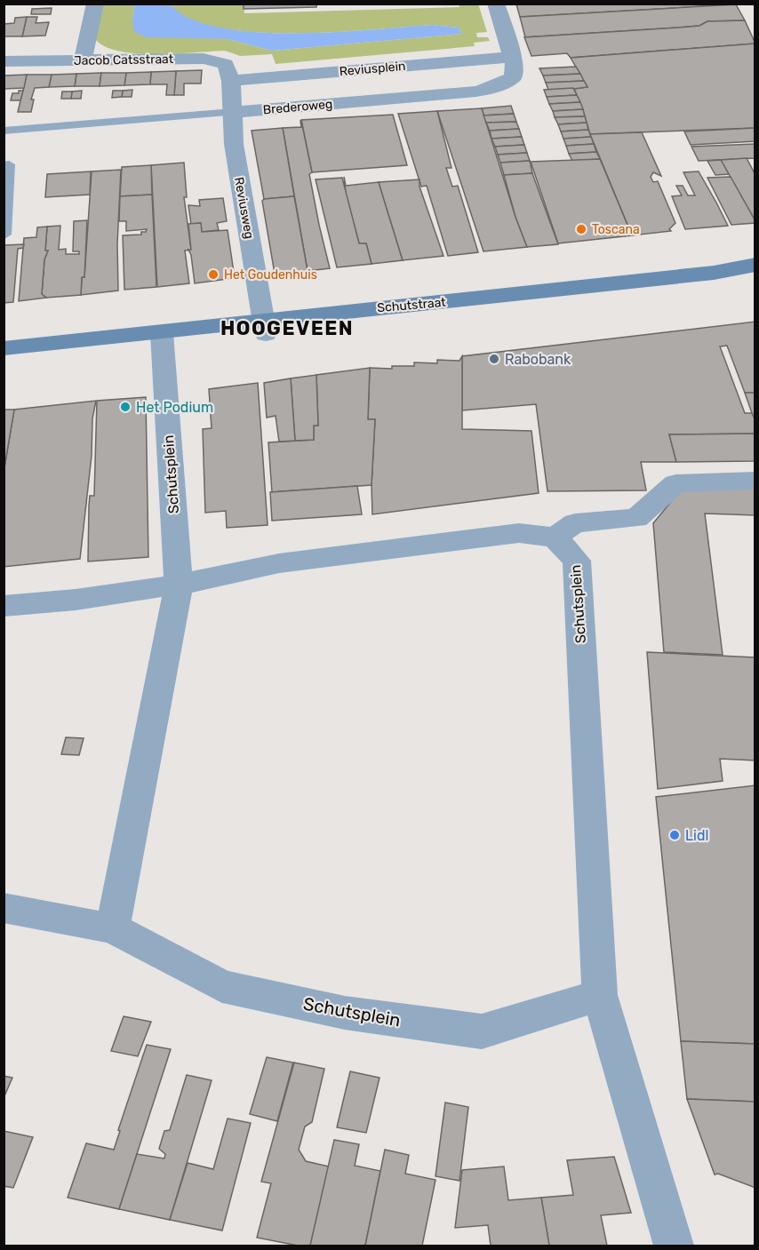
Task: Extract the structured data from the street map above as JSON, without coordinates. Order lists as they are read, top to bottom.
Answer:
{
  "streets": {
    "main road": ["Schutstraat"],
    "street": [
      "Jacob Catsstraat",
      "Reviusplein",
      "Brederoweg",
      "Reviusweg",
      "Schutsplein"
    ]
  },
  "crossings": [
    ["Jacob Catsstraat", "Reviusplein"],
    ["Jacob Catsstraat", "Reviusweg"],
    ["Reviusplein", "Brederoweg"],
    ["Reviusplein", "Reviusweg"],
    ["Brederoweg", "Reviusweg"],
    ["Reviusweg", "Schutstraat"],
    ["Schutstraat", "Schutsplein"]
  ],
  "districts": ["HOOGEVEEN"],
  "places": [
    "Toscana",
    "Het Goudenhuis",
    "Rabobank",
    "Het Podium",
    "Lidl"
  ]
}
